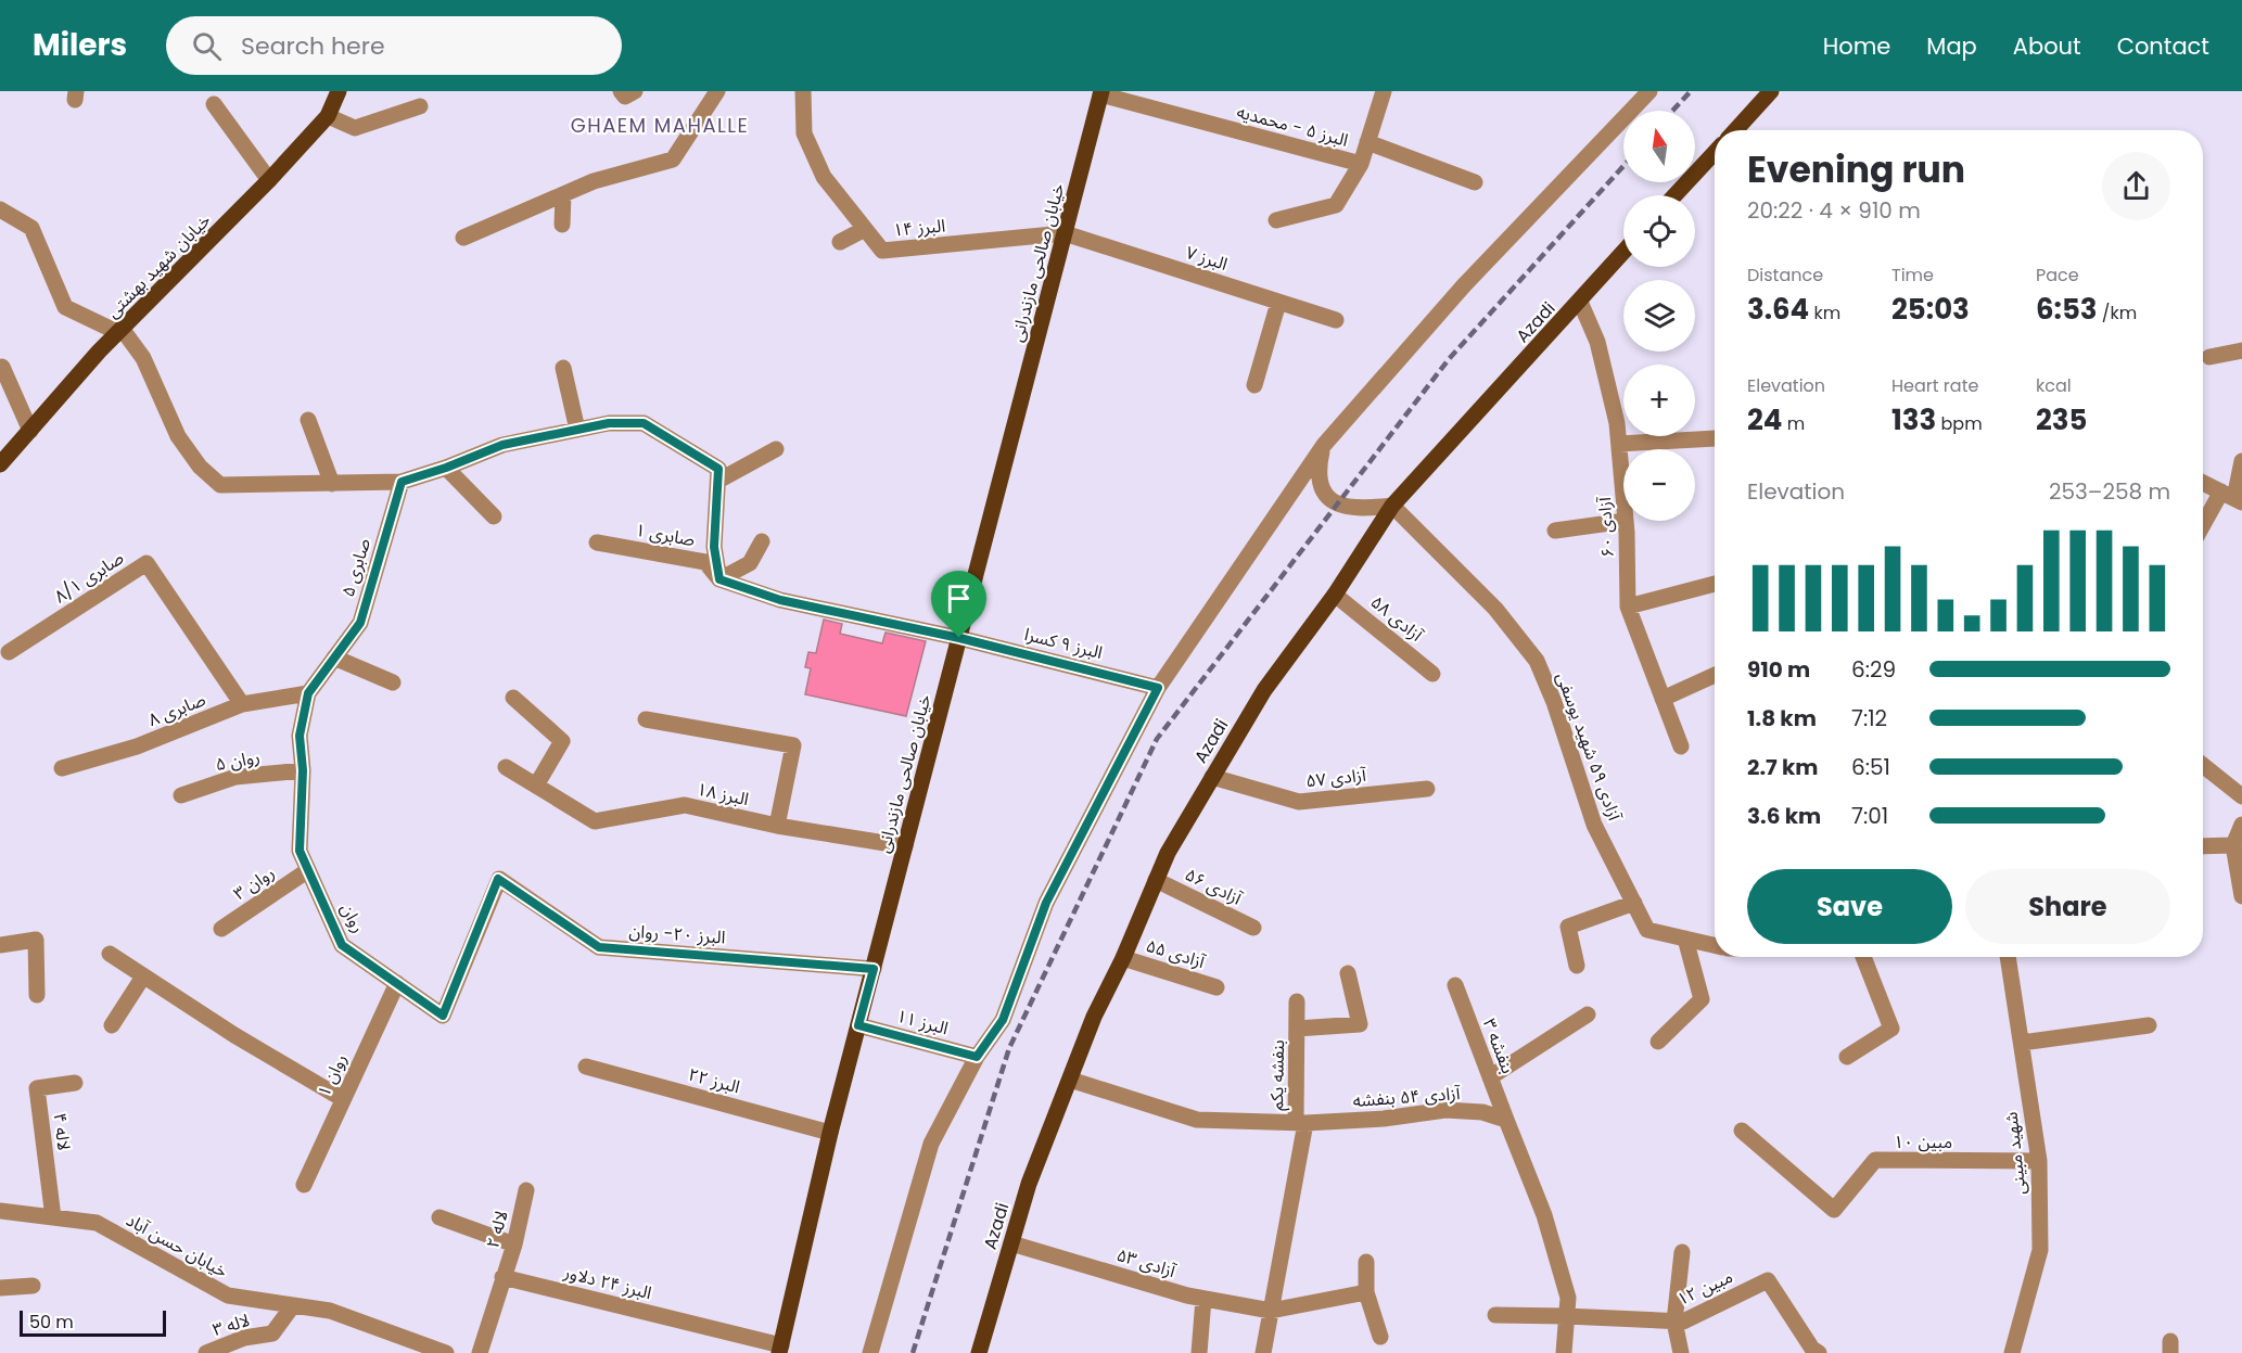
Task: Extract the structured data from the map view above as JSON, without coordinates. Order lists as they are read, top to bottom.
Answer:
{
  "streets": {
    "main road": ["خیابان صالحی مازندرانی", "خیابان شهید بهشتی", "Azadi"],
    "street": [
      "البرز ۵ - محمدیه",
      "البرز ۱۴",
      "البرز ۷",
      "آزادی ۶۰",
      "صابری ۱",
      "صابری ۵",
      "صابری ۸/۱",
      "آزادی ۵۸",
      "البرز ۹ کسرا",
      "صابری ۸",
      "آزادی ۵۹ شهید یوسفی",
      "روان ۵",
      "آزادی ۵۷",
      "البرز ۱۸",
      "روان ۳",
      "آزادی ۵۶",
      "روان",
      "البرز ۲۰- روان",
      "آزادی ۵۵",
      "البرز ۱۱",
      "بنفشه ۳",
      "روان ۱",
      "بنفشه یکم",
      "البرز ۲۲",
      "آزادی ۵۴ بنفشه",
      "لاله ۴",
      "مبین ۱۰",
      "شهید مبینی",
      "لاله ۲",
      "خیابان حسن آباد",
      "آزادی ۵۳",
      "البرز ۲۴ دلاور",
      "مبین ۱۲",
      "لاله ۳"
    ]
  },
  "crossings": [
    ["البرز ۵ - محمدیه", "خیابان صالحی مازندرانی"],
    ["البرز ۱۴", "البرز ۷"],
    ["البرز ۱۴", "خیابان صالحی مازندرانی"],
    ["البرز ۷", "خیابان صالحی مازندرانی"],
    ["خیابان صالحی مازندرانی", "صابری ۱"],
    ["خیابان صالحی مازندرانی", "البرز ۹ کسرا"],
    ["خیابان صالحی مازندرانی", "البرز ۱۸"],
    ["خیابان صالحی مازندرانی", "البرز ۲۰- روان"],
    ["خیابان صالحی مازندرانی", "البرز ۱۱"],
    ["خیابان صالحی مازندرانی", "البرز ۲۲"],
    ["خیابان صالحی مازندرانی", "البرز ۲۴ دلاور"],
    ["Azadi", "آزادی ۶۰"],
    ["Azadi", "آزادی ۵۸"],
    ["Azadi", "آزادی ۵۹ شهید یوسفی"],
    ["Azadi", "آزادی ۵۷"],
    ["Azadi", "آزادی ۵۶"],
    ["Azadi", "آزادی ۵۵"],
    ["Azadi", "آزادی ۵۴ بنفشه"],
    ["Azadi", "آزادی ۵۳"],
    ["صابری ۱", "البرز ۹ کسرا"],
    ["صابری ۵", "روان"],
    ["صابری ۸/۱", "صابری ۸"],
    ["صابری ۸", "روان"],
    ["روان ۵", "روان"],
    ["روان ۳", "روان"],
    ["روان", "البرز ۲۰- روان"],
    ["روان", "روان ۱"],
    ["بنفشه ۳", "آزادی ۵۴ بنفشه"],
    ["بنفشه یکم", "آزادی ۵۴ بنفشه"],
    ["بنفشه یکم", "آزادی ۵۳"],
    ["لاله ۴", "خیابان حسن آباد"],
    ["مبین ۱۰", "شهید مبینی"],
    ["لاله ۲", "البرز ۲۴ دلاور"],
    ["خیابان حسن آباد", "لاله ۳"]
  ],
  "districts": ["GHAEM MAHALLE"],
  "scale_bar": "50 m",
  "north": "top",
  "page": {
    "header": "Milers",
    "search": "Search here",
    "nav": [
      "Home",
      "Map",
      "About",
      "Contact"
    ],
    "map_buttons": ["+", "−"],
    "heading": ["Evening run", "20:22 · 4 × 910 m"],
    "stats": [
      ["Distance", "3.64 km"],
      ["Time", "25:03"],
      ["Pace", "6:53 /km"],
      ["Elevation", "24 m"],
      ["Heart rate", "133 bpm"],
      ["kcal", "235"]
    ],
    "chart": ["Elevation", "253–258 m"],
    "list": [
      {
        "name": "910 m",
        "note": "6:29"
      },
      {
        "name": "1.8 km",
        "note": "7:12"
      },
      {
        "name": "2.7 km",
        "note": "6:51"
      },
      {
        "name": "3.6 km",
        "note": "7:01"
      }
    ],
    "buttons": ["Save", "Share"],
    "scale": "50 m"
  }
}
